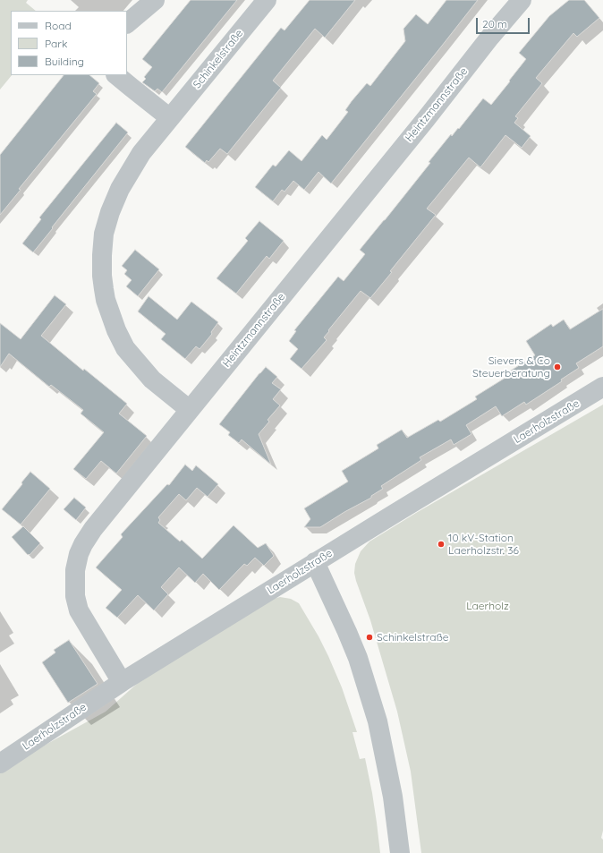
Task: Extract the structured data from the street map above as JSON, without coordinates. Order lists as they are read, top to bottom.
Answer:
{
  "streets": {
    "street": ["Schinkelstraße", "Heintzmannstraße", "Laerholzstraße"]
  },
  "crossings": [
    ["Schinkelstraße", "Heintzmannstraße"],
    ["Heintzmannstraße", "Laerholzstraße"]
  ],
  "parks": ["Laerholz"],
  "places": ["Sievers & Co Steuerberatung", "10 kV-Station Laerholzstr. 36", "Schinkelstraße"],
  "legend": ["Road", "Park", "Building"],
  "scale_bar": "20 m"
}
